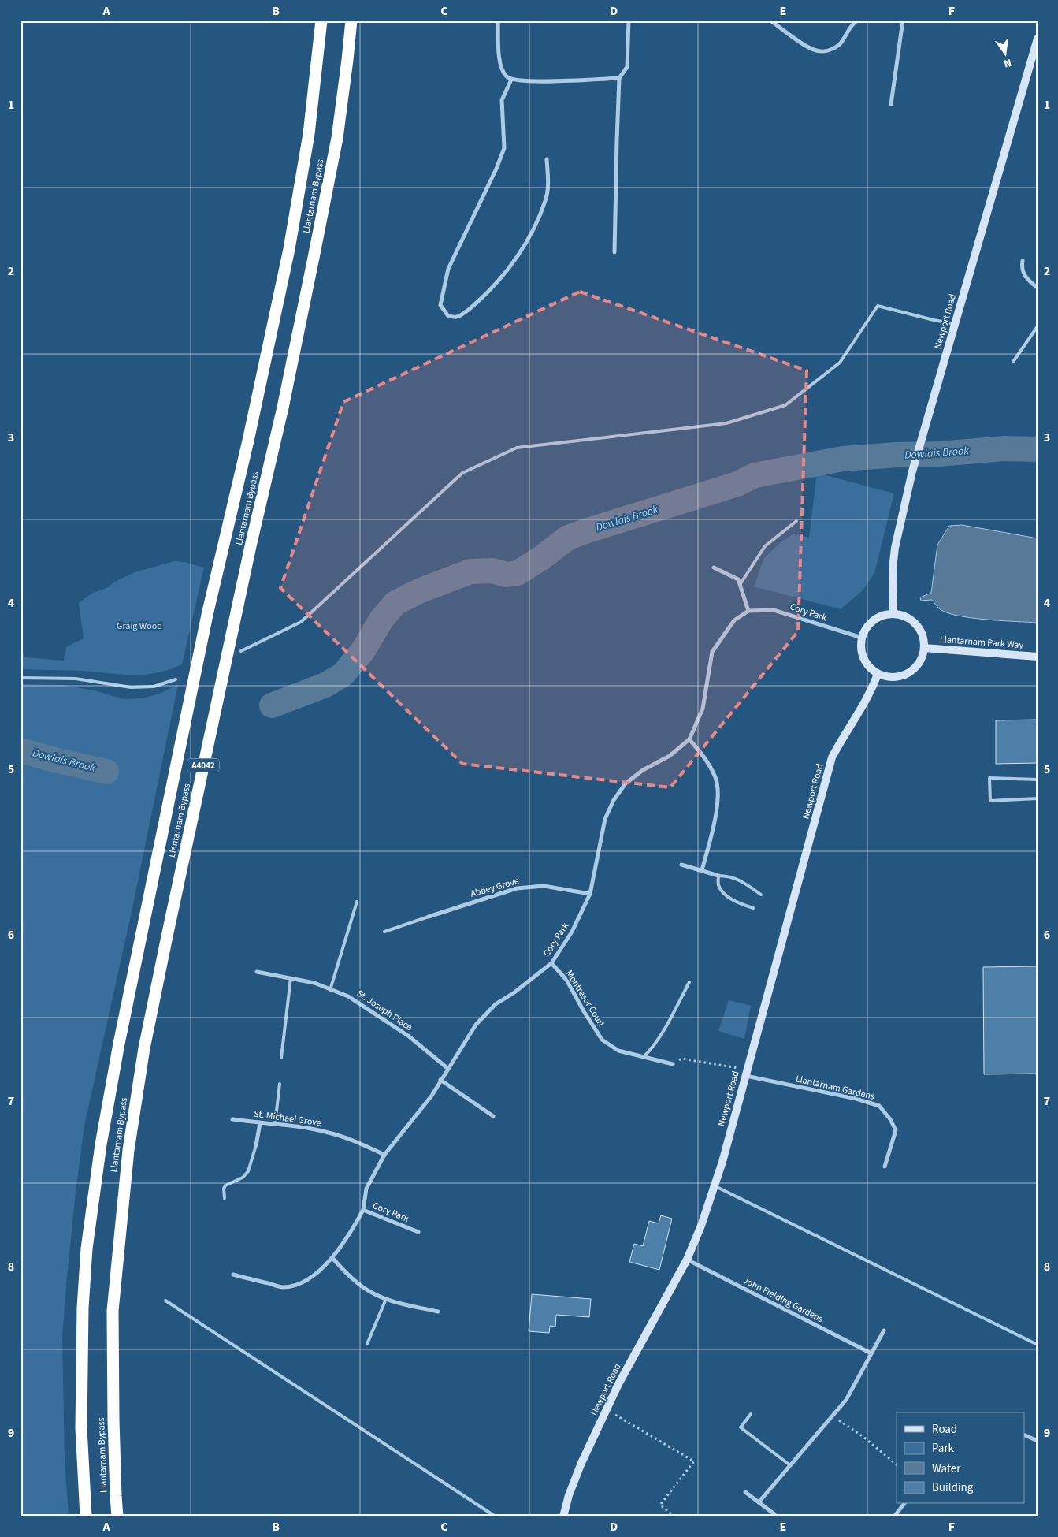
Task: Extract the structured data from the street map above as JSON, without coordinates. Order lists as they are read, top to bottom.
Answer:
{
  "streets": {
    "highway": ["Llantarnam Bypass", "A4042"],
    "street": [
      "Newport Road",
      "Cory Park",
      "Llantarnam Park Way",
      "Abbey Grove",
      "Montresor Court",
      "St. Joseph Place",
      "Llantarnam Gardens",
      "St. Michael Grove",
      "John Fielding Gardens"
    ]
  },
  "crossings": [
    ["Newport Road", "Cory Park"],
    ["Newport Road", "Llantarnam Park Way"],
    ["Newport Road", "Llantarnam Gardens"],
    ["Newport Road", "John Fielding Gardens"],
    ["Cory Park", "Llantarnam Park Way"],
    ["Cory Park", "Abbey Grove"],
    ["Cory Park", "Montresor Court"],
    ["Cory Park", "St. Joseph Place"],
    ["Cory Park", "St. Michael Grove"]
  ],
  "water": ["Dowlais Brook"],
  "parks": ["Graig Wood"],
  "legend": [
    "Road",
    "Park",
    "Water",
    "Building"
  ],
  "north": "bottom",
  "grid": {
    "columns": [
      "A",
      "B",
      "C",
      "D",
      "E",
      "F"
    ],
    "rows": [
      "1",
      "2",
      "3",
      "4",
      "5",
      "6",
      "7",
      "8",
      "9"
    ]
  }
}
